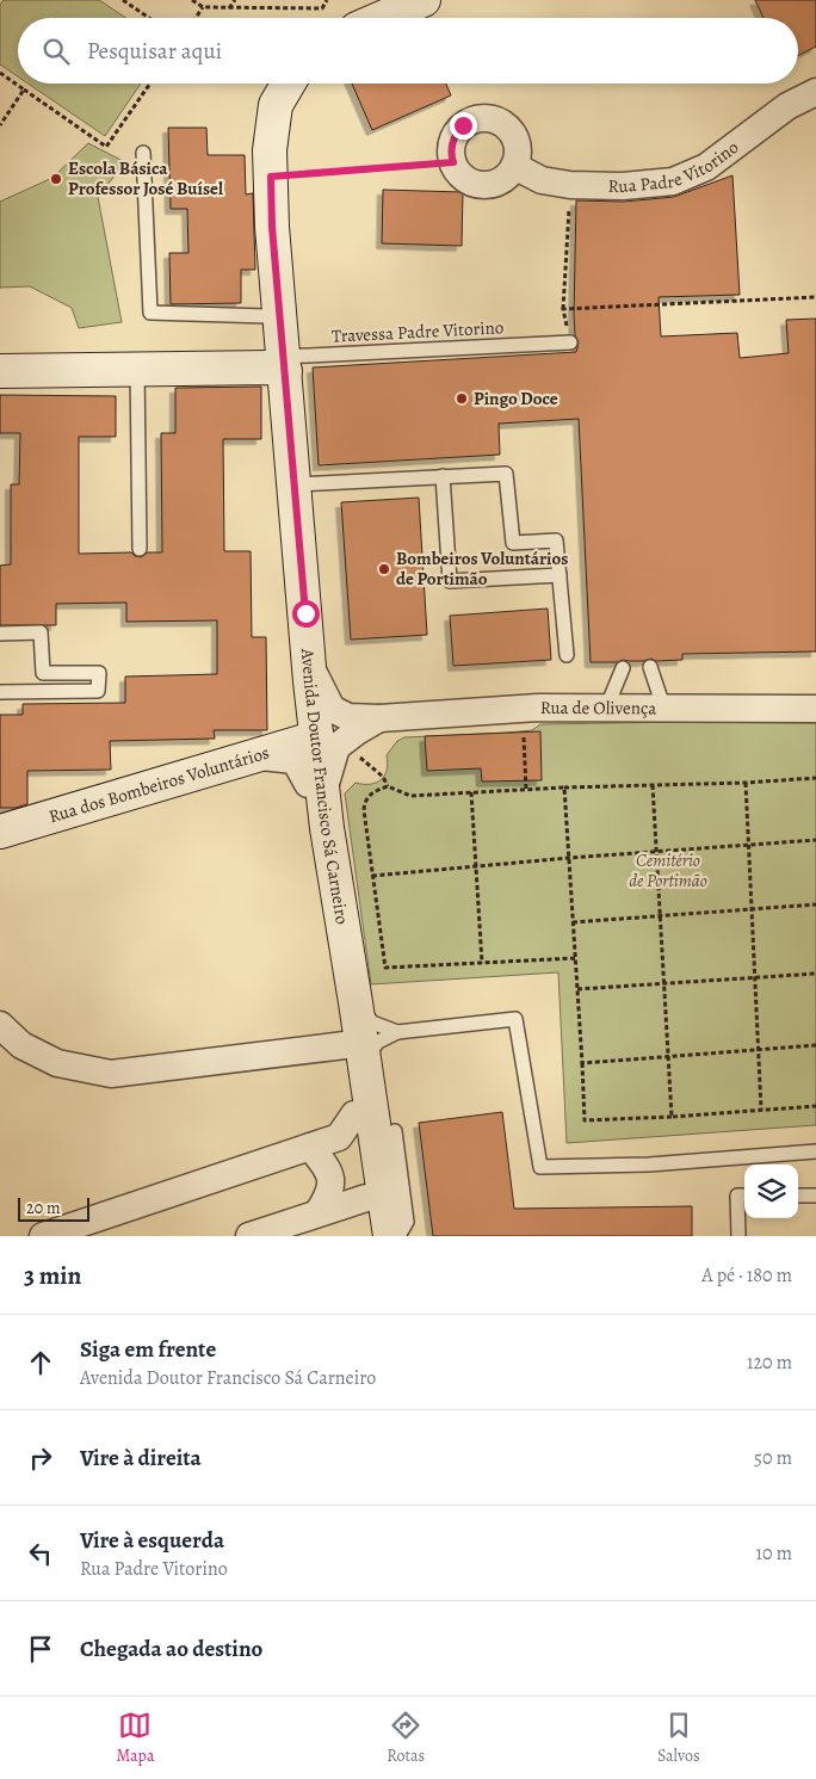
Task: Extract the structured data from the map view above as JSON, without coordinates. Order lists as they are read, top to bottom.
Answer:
{
  "streets": {
    "street": [
      "Rua Padre Vitorino",
      "Rua de Olivença",
      "Rua dos Bombeiros Voluntários",
      "Avenida Doutor Francisco Sá Carneiro"
    ],
    "lane": ["Travessa Padre Vitorino"]
  },
  "crossings": [
    ["Travessa Padre Vitorino", "Avenida Doutor Francisco Sá Carneiro"],
    ["Rua dos Bombeiros Voluntários", "Avenida Doutor Francisco Sá Carneiro"]
  ],
  "parks": ["Cemitério de Portimão"],
  "places": ["Escola Básica Professor José Buísel", "Pingo Doce", "Bombeiros Voluntários de Portimão"],
  "scale_bar": "20 m",
  "page": {
    "search": "Pesquisar aqui",
    "scale": "20 m",
    "heading": ["3 min", "A pé · 180 m"],
    "list": [
      ["Siga em frente", "Avenida Doutor Francisco Sá Carneiro", "120 m"],
      ["Vire à direita", "50 m"],
      ["Vire à esquerda", "Rua Padre Vitorino", "10 m"],
      "Chegada ao destino"
    ],
    "nav": ["Mapa", "Rotas", "Salvos"]
  }
}
